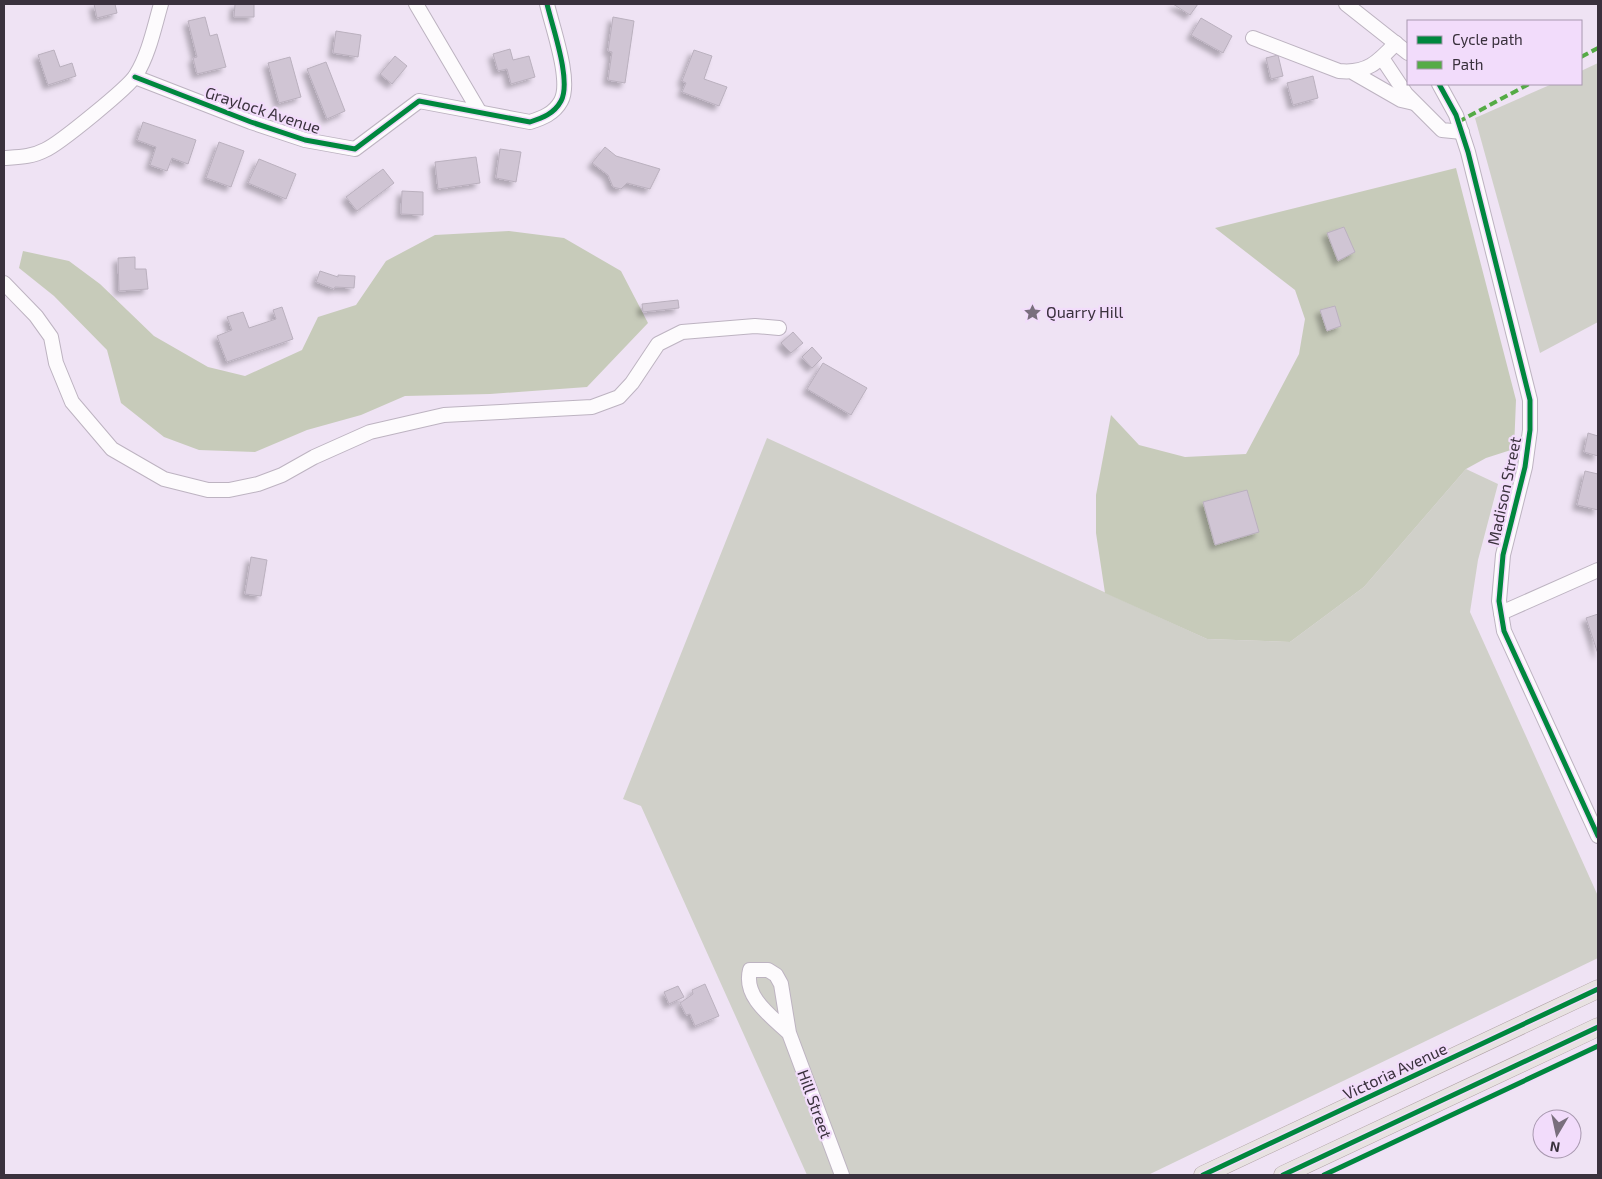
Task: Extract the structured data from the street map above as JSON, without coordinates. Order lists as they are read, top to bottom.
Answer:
{
  "streets": {
    "main road": ["Victoria Avenue"],
    "street": ["Graylock Avenue", "Madison Street", "Hill Street"]
  },
  "places": {
    "place": ["Quarry Hill"]
  },
  "legend": ["Cycle path", "Path"],
  "north": "bottom"
}
